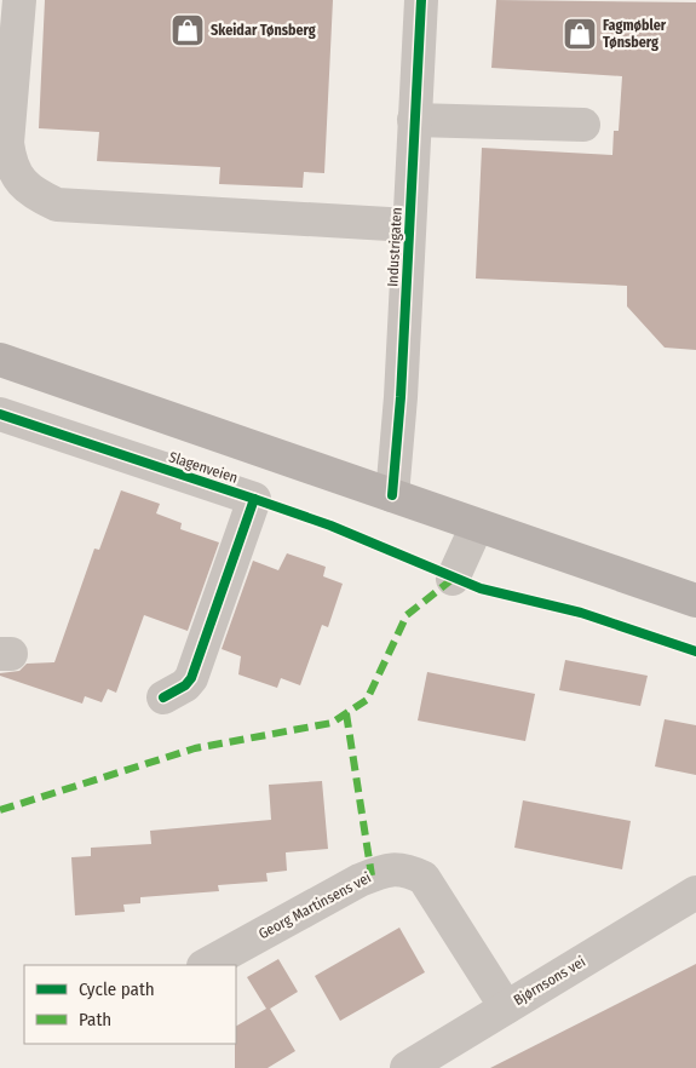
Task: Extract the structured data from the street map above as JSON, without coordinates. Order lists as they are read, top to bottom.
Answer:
{
  "streets": {
    "street": [
      "Industrigaten",
      "Slagenveien",
      "Georg Martinsens vei",
      "Bjørnsons vei"
    ]
  },
  "crossings": [
    ["Georg Martinsens vei", "Bjørnsons vei"]
  ],
  "places": {
    "shop": ["Skeidar Tønsberg", "Fagmøbler Tønsberg"]
  },
  "legend": ["Cycle path", "Path"]
}
